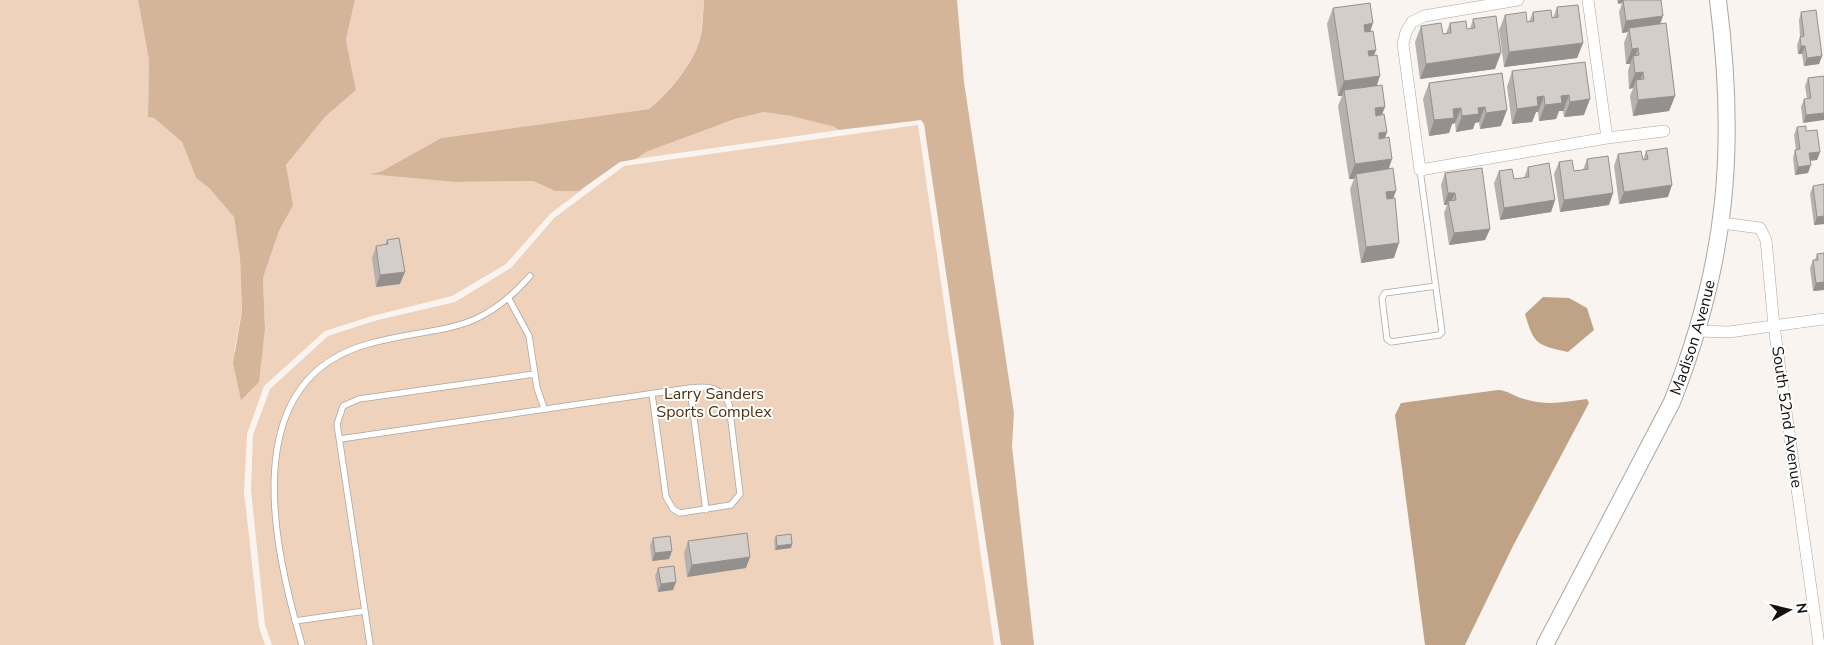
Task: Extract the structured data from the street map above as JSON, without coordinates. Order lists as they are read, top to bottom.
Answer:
{
  "streets": {
    "main road": ["Madison Avenue"],
    "street": ["South 52nd Avenue"]
  },
  "crossings": [
    ["Madison Avenue", "South 52nd Avenue"]
  ],
  "parks": ["Larry Sanders Sports Complex"],
  "north": "right"
}
